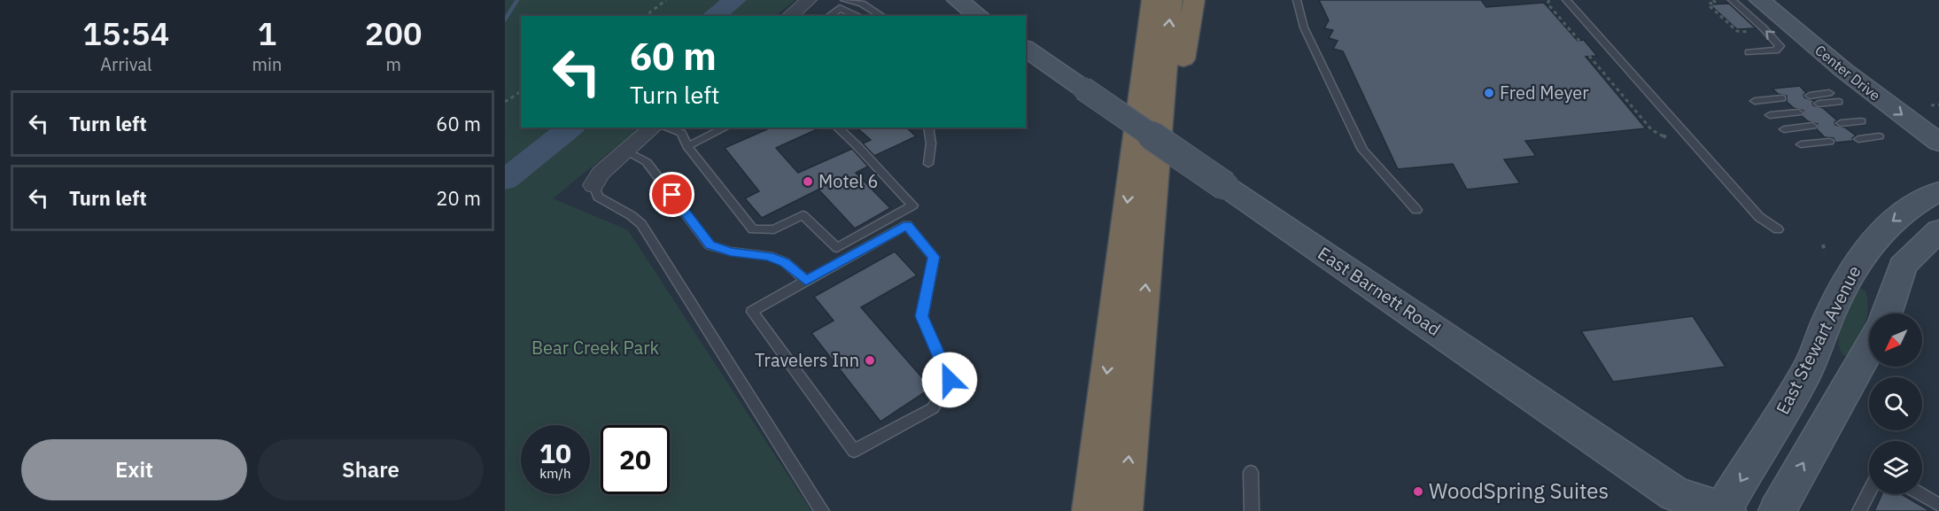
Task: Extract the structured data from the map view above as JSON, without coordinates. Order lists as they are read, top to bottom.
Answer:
{
  "streets": {
    "main road": ["Center Drive", "East Barnett Road", "East Stewart Avenue"]
  },
  "crossings": [
    ["East Barnett Road", "East Stewart Avenue"]
  ],
  "parks": ["Bear Creek Park"],
  "places": [
    "Fred Meyer",
    "Motel 6",
    "Travelers Inn",
    "WoodSpring Suites"
  ],
  "north": "bottom left",
  "page": {
    "eta": [
      "15:54",
      "Arrival",
      "1",
      "min",
      "200",
      "m"
    ],
    "turn": ["60 m", "Turn left"],
    "list": [
      {
        "name": "Turn left",
        "value": "60 m"
      },
      {
        "name": "Turn left",
        "value": "20 m"
      }
    ],
    "speed": "10 km/h",
    "limit": "20",
    "buttons": ["Exit", "Share"]
  }
}
